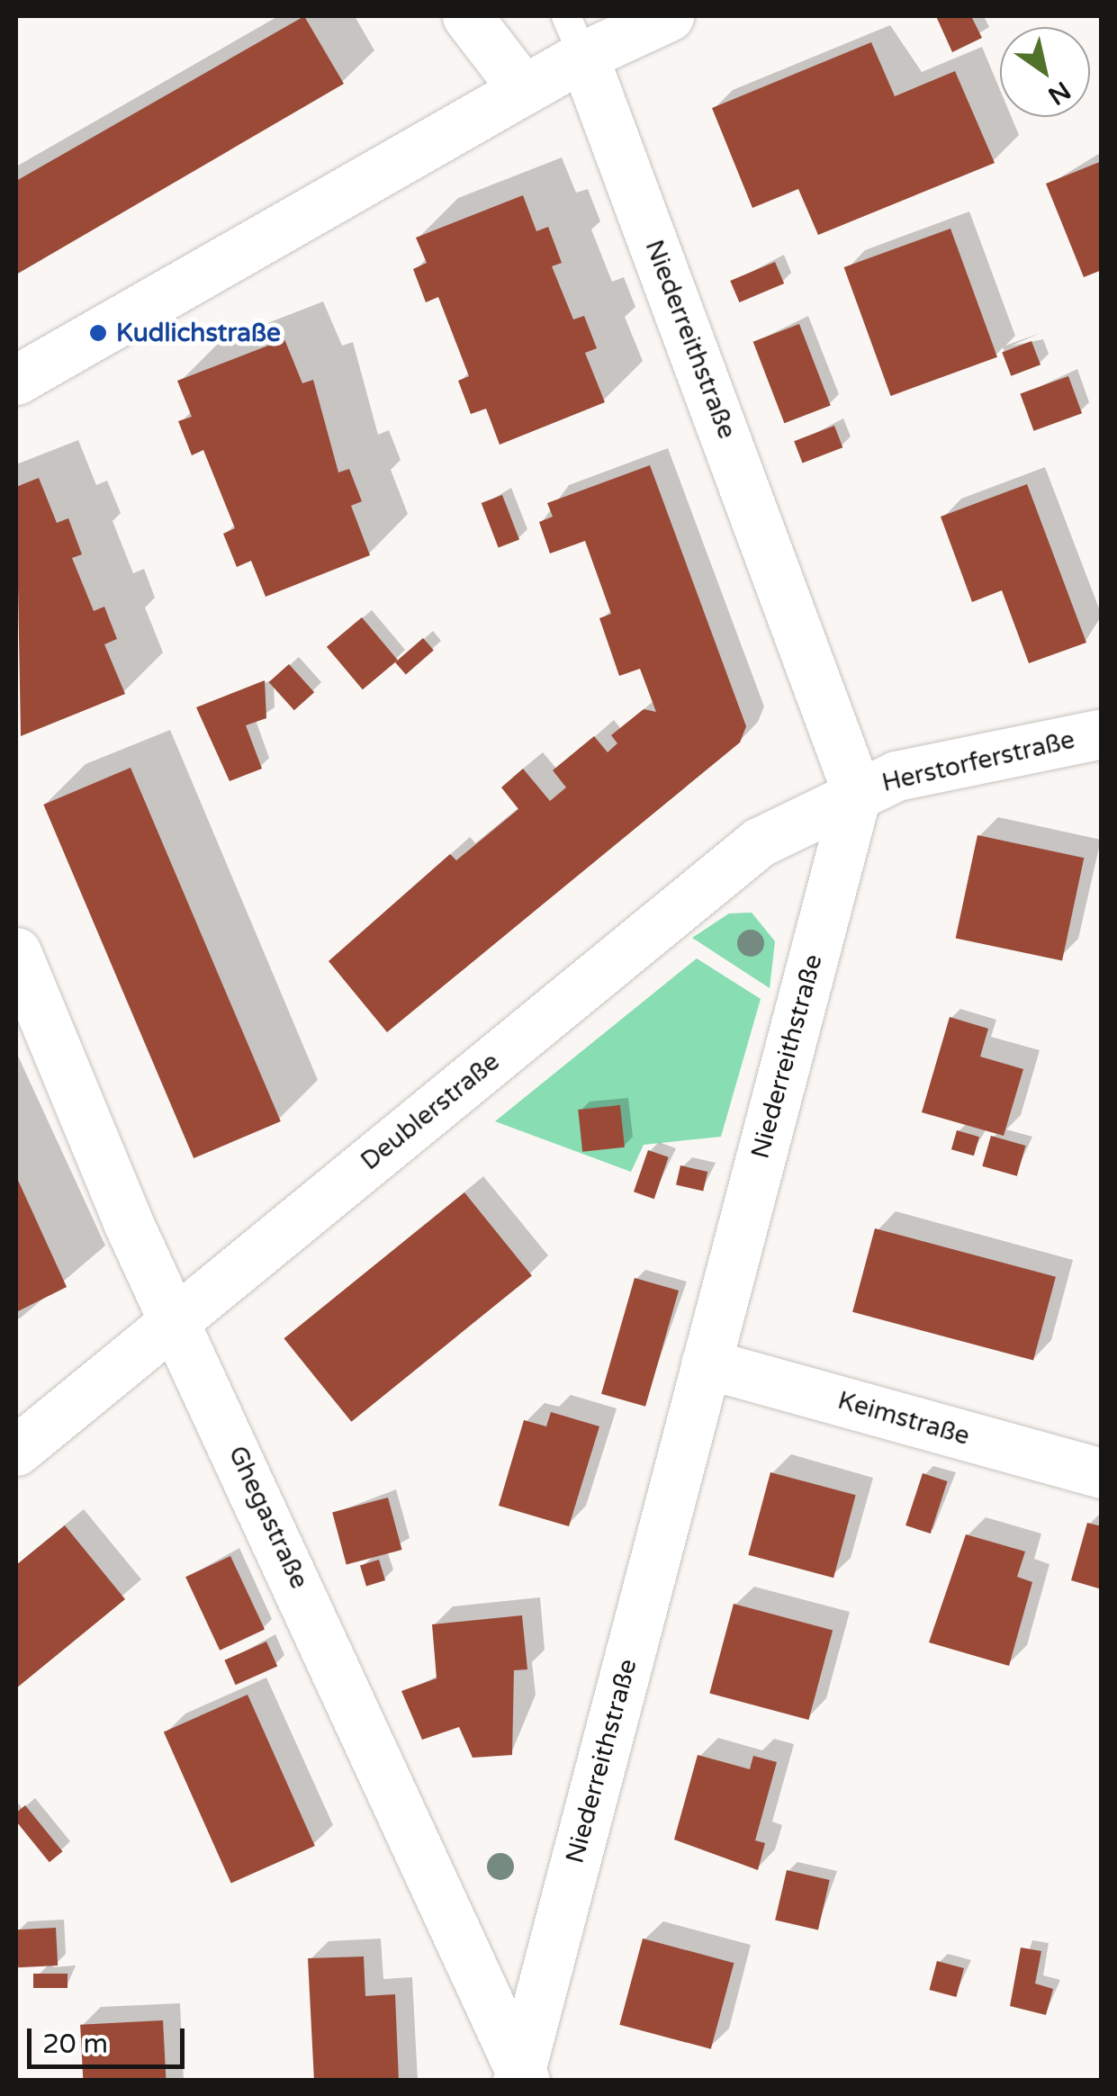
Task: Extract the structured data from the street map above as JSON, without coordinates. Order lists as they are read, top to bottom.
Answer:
{
  "streets": {
    "street": [
      "Niederreithstraße",
      "Herstorferstraße",
      "Deublerstraße",
      "Keimstraße",
      "Ghegastraße"
    ]
  },
  "crossings": [
    ["Niederreithstraße", "Herstorferstraße"],
    ["Niederreithstraße", "Deublerstraße"],
    ["Niederreithstraße", "Keimstraße"],
    ["Niederreithstraße", "Ghegastraße"],
    ["Herstorferstraße", "Deublerstraße"],
    ["Deublerstraße", "Ghegastraße"]
  ],
  "places": ["Kudlichstraße"],
  "scale_bar": "20 m",
  "north": "bottom right"
}
